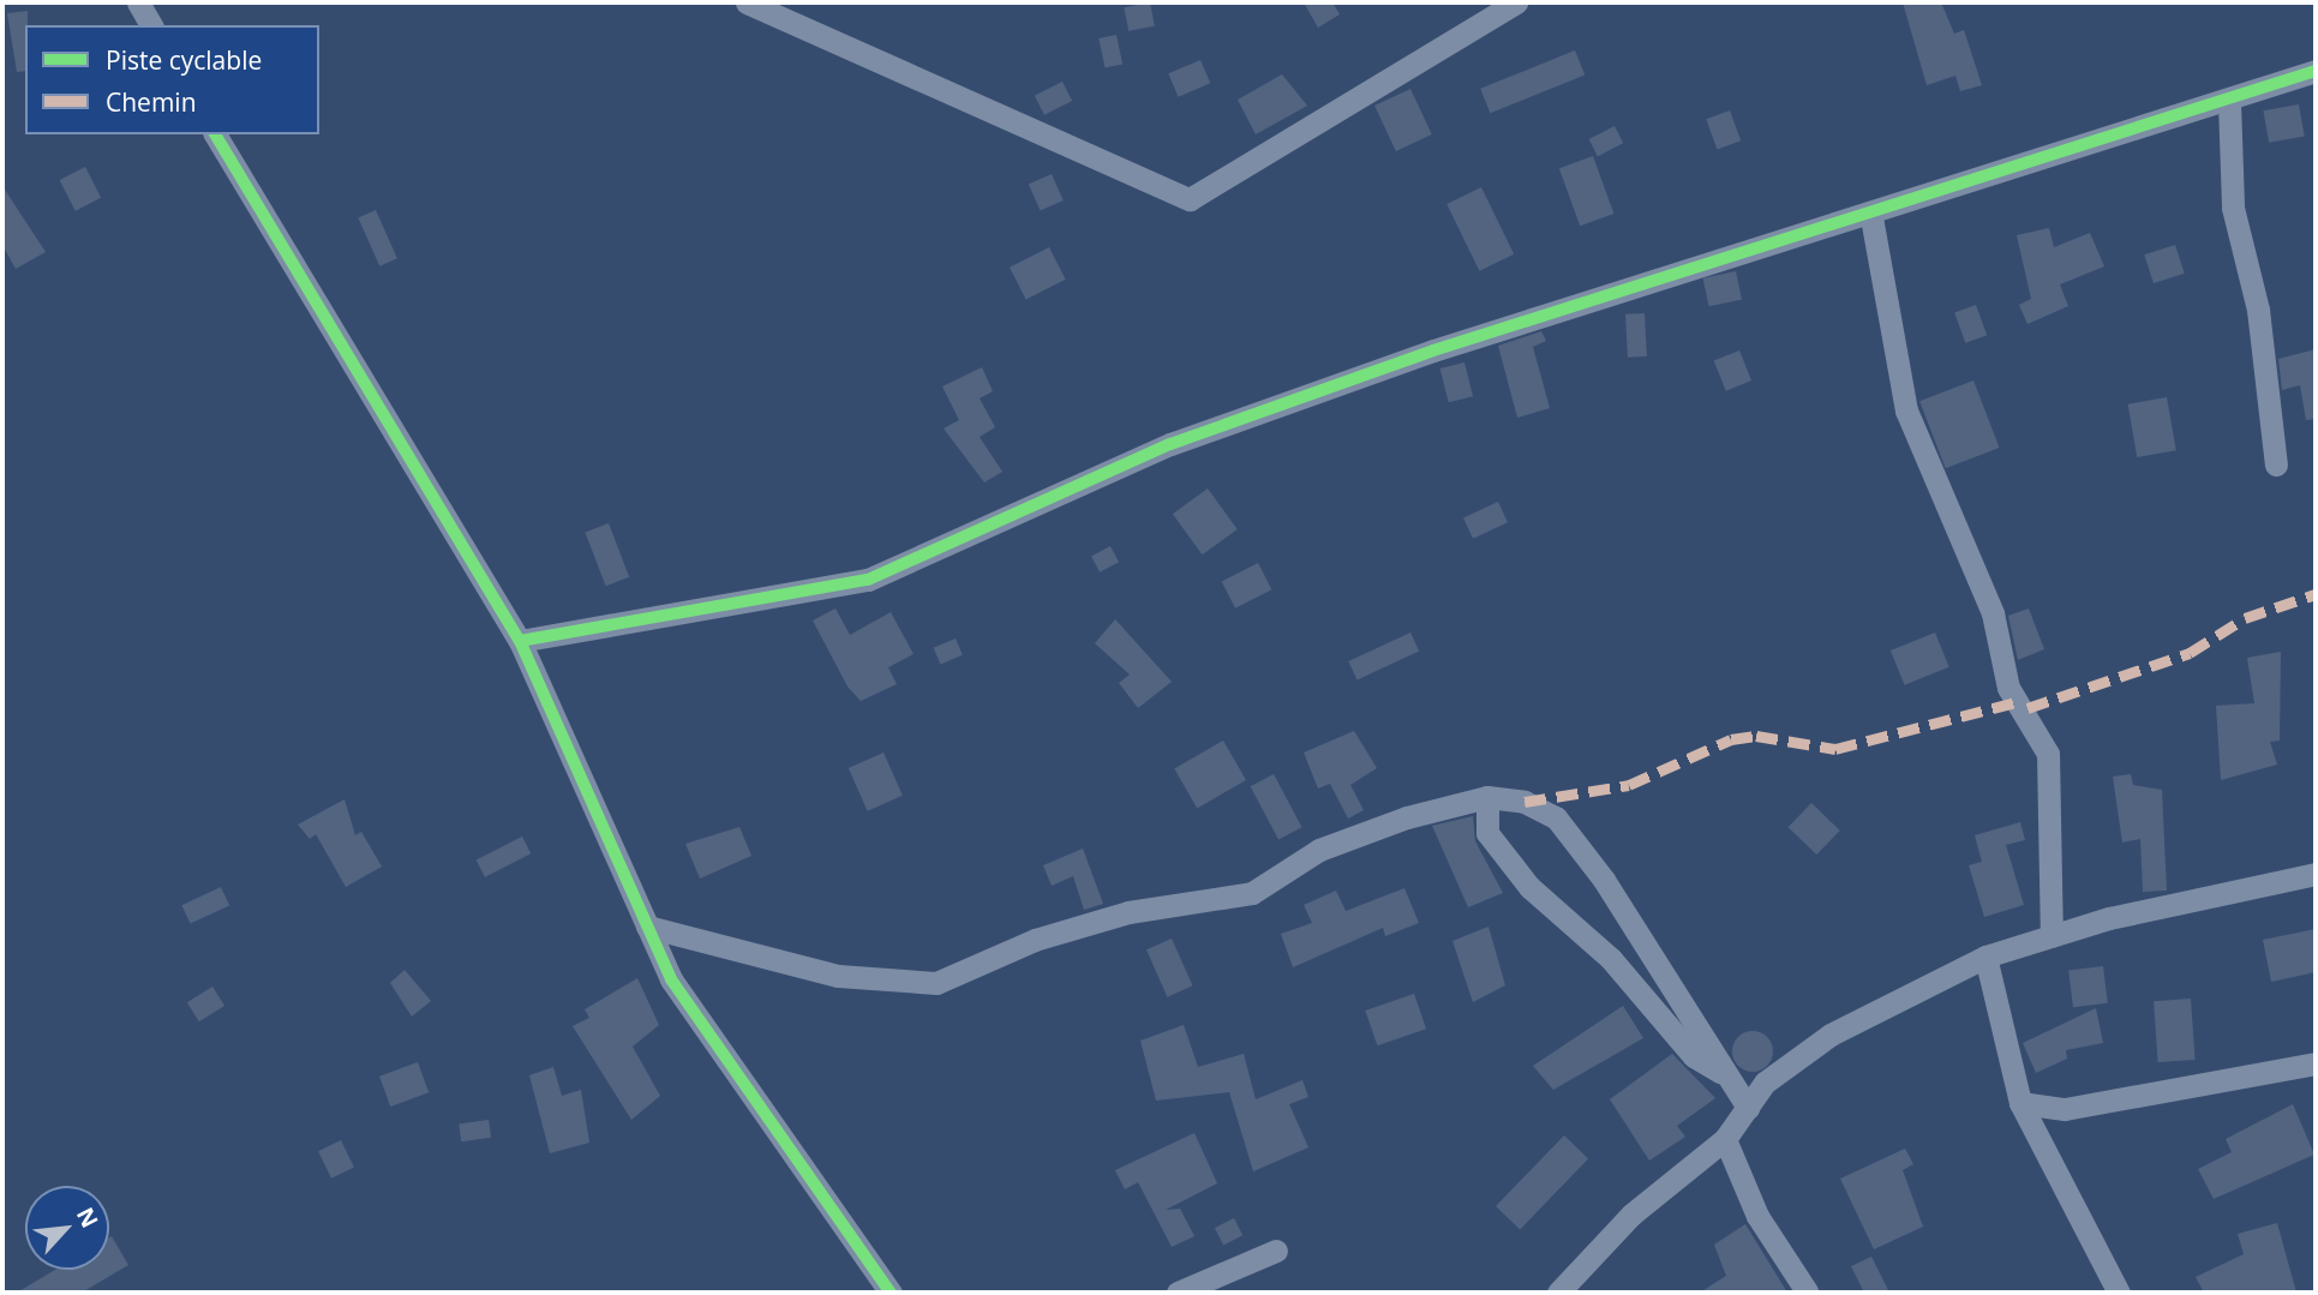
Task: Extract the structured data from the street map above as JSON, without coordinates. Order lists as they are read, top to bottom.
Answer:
{
  "legend": ["Piste cyclable", "Chemin"],
  "north": "top right"
}
